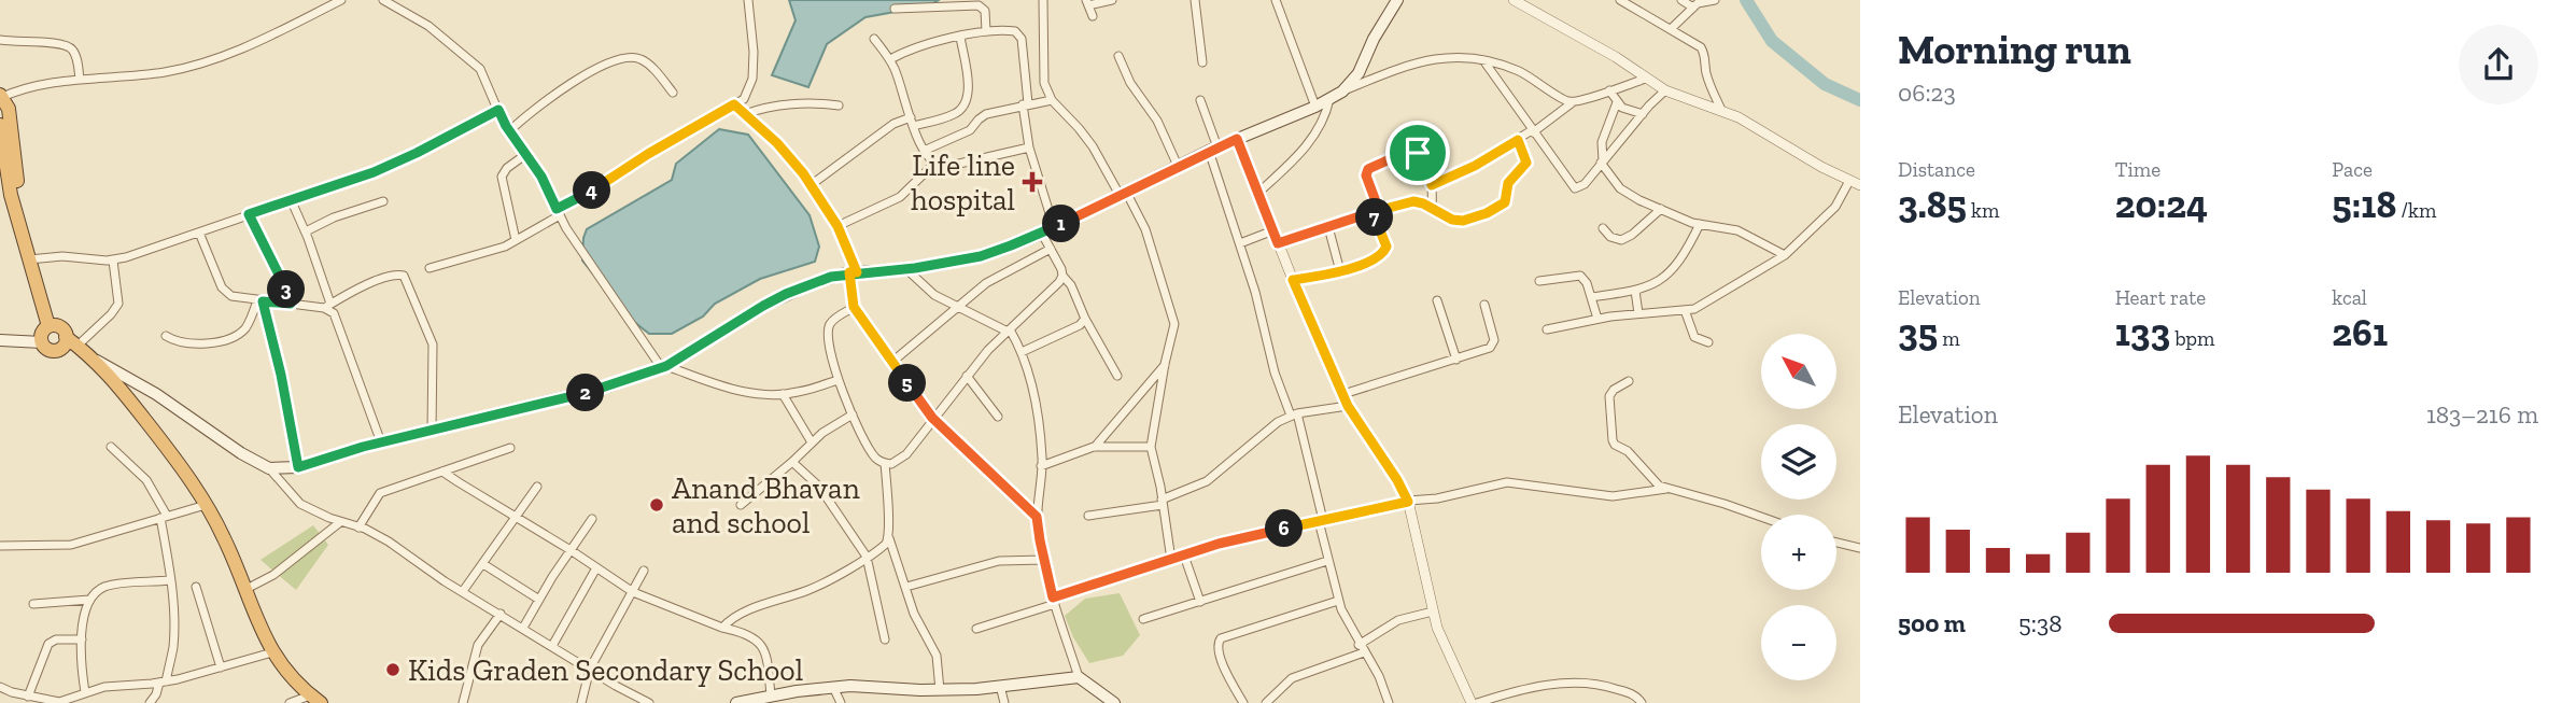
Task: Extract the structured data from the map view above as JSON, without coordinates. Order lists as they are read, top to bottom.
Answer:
{
  "places": {
    "health": ["Life line hospital"],
    "other": ["Anand Bhavan and school", "Kids Graden Secondary School"]
  },
  "north": "top left",
  "page": {
    "heading": ["Morning run", "06:23"],
    "stats": [
      ["Distance", "3.85 km"],
      ["Time", "20:24"],
      ["Pace", "5:18 /km"],
      ["Elevation", "35 m"],
      ["Heart rate", "133 bpm"],
      ["kcal", "261"]
    ],
    "pins": [
      "4",
      "7",
      "1",
      "3",
      "5",
      "2",
      "6"
    ],
    "map_buttons": ["+", "−"],
    "chart": ["Elevation", "183–216 m"],
    "list": [
      {
        "name": "500 m",
        "note": "5:38"
      }
    ]
  }
}
